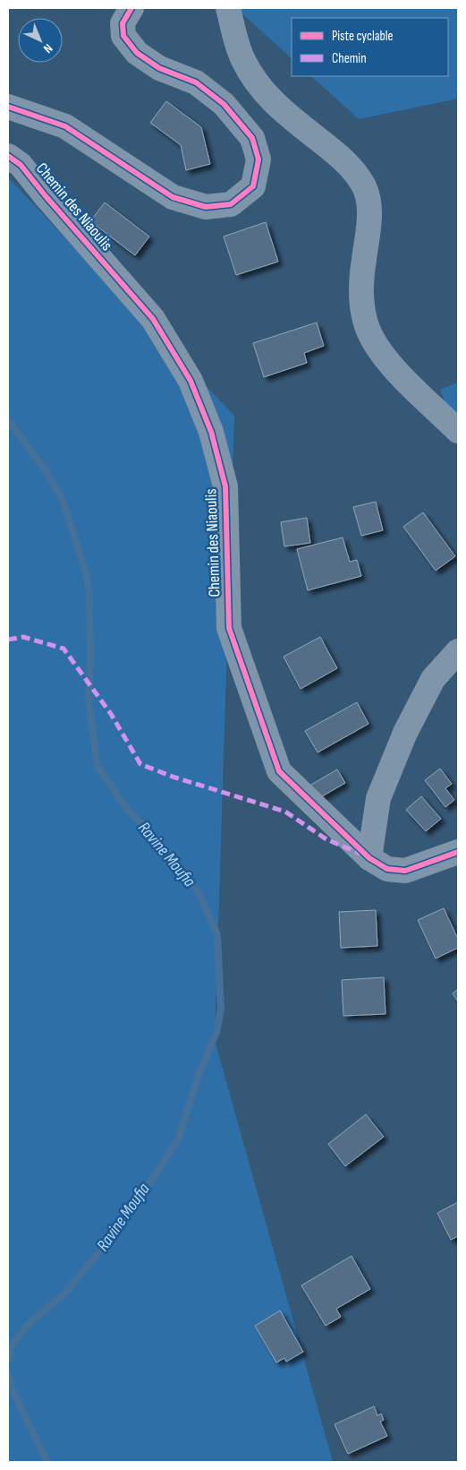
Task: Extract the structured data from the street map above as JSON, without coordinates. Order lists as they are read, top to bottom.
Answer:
{
  "streets": {
    "street": ["Chemin des Niaoulis"]
  },
  "water": ["Ravine Moufia"],
  "legend": ["Piste cyclable", "Chemin"],
  "north": "bottom right"
}
